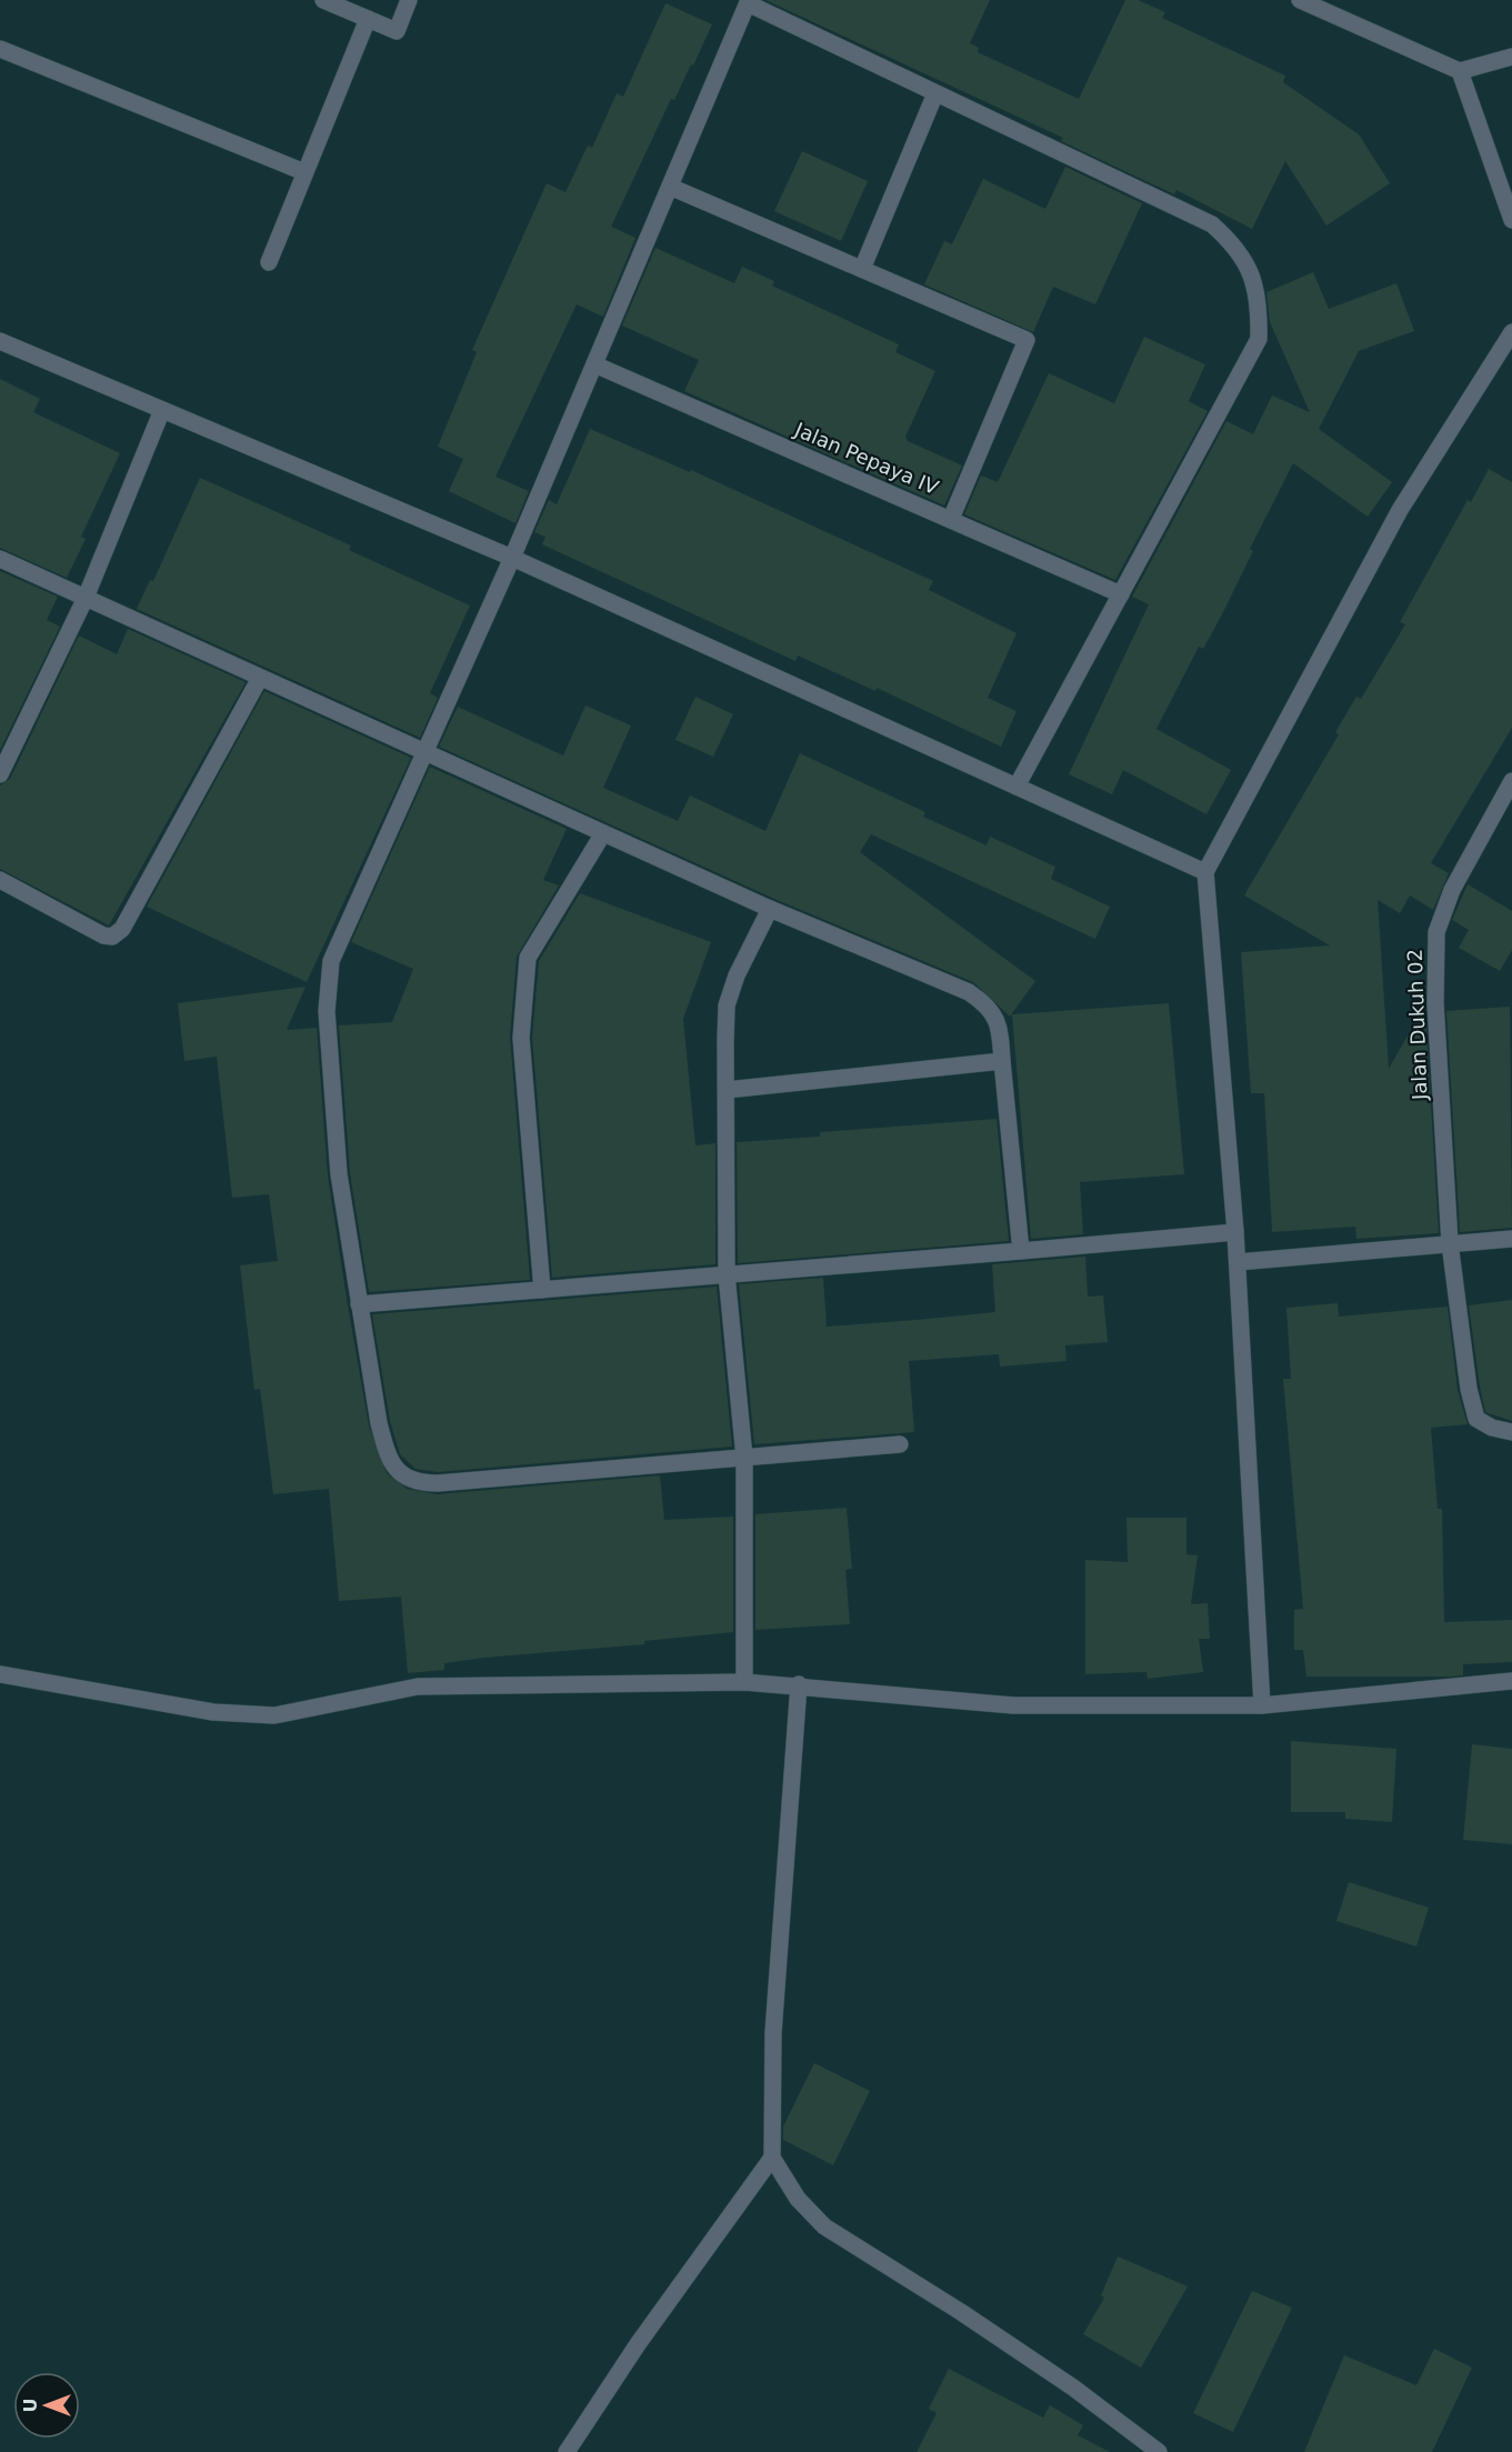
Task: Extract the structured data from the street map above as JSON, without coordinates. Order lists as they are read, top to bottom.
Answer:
{
  "streets": {
    "street": ["Jalan Pepaya IV", "Jalan Dukuh 02"]
  },
  "north": "left"
}
